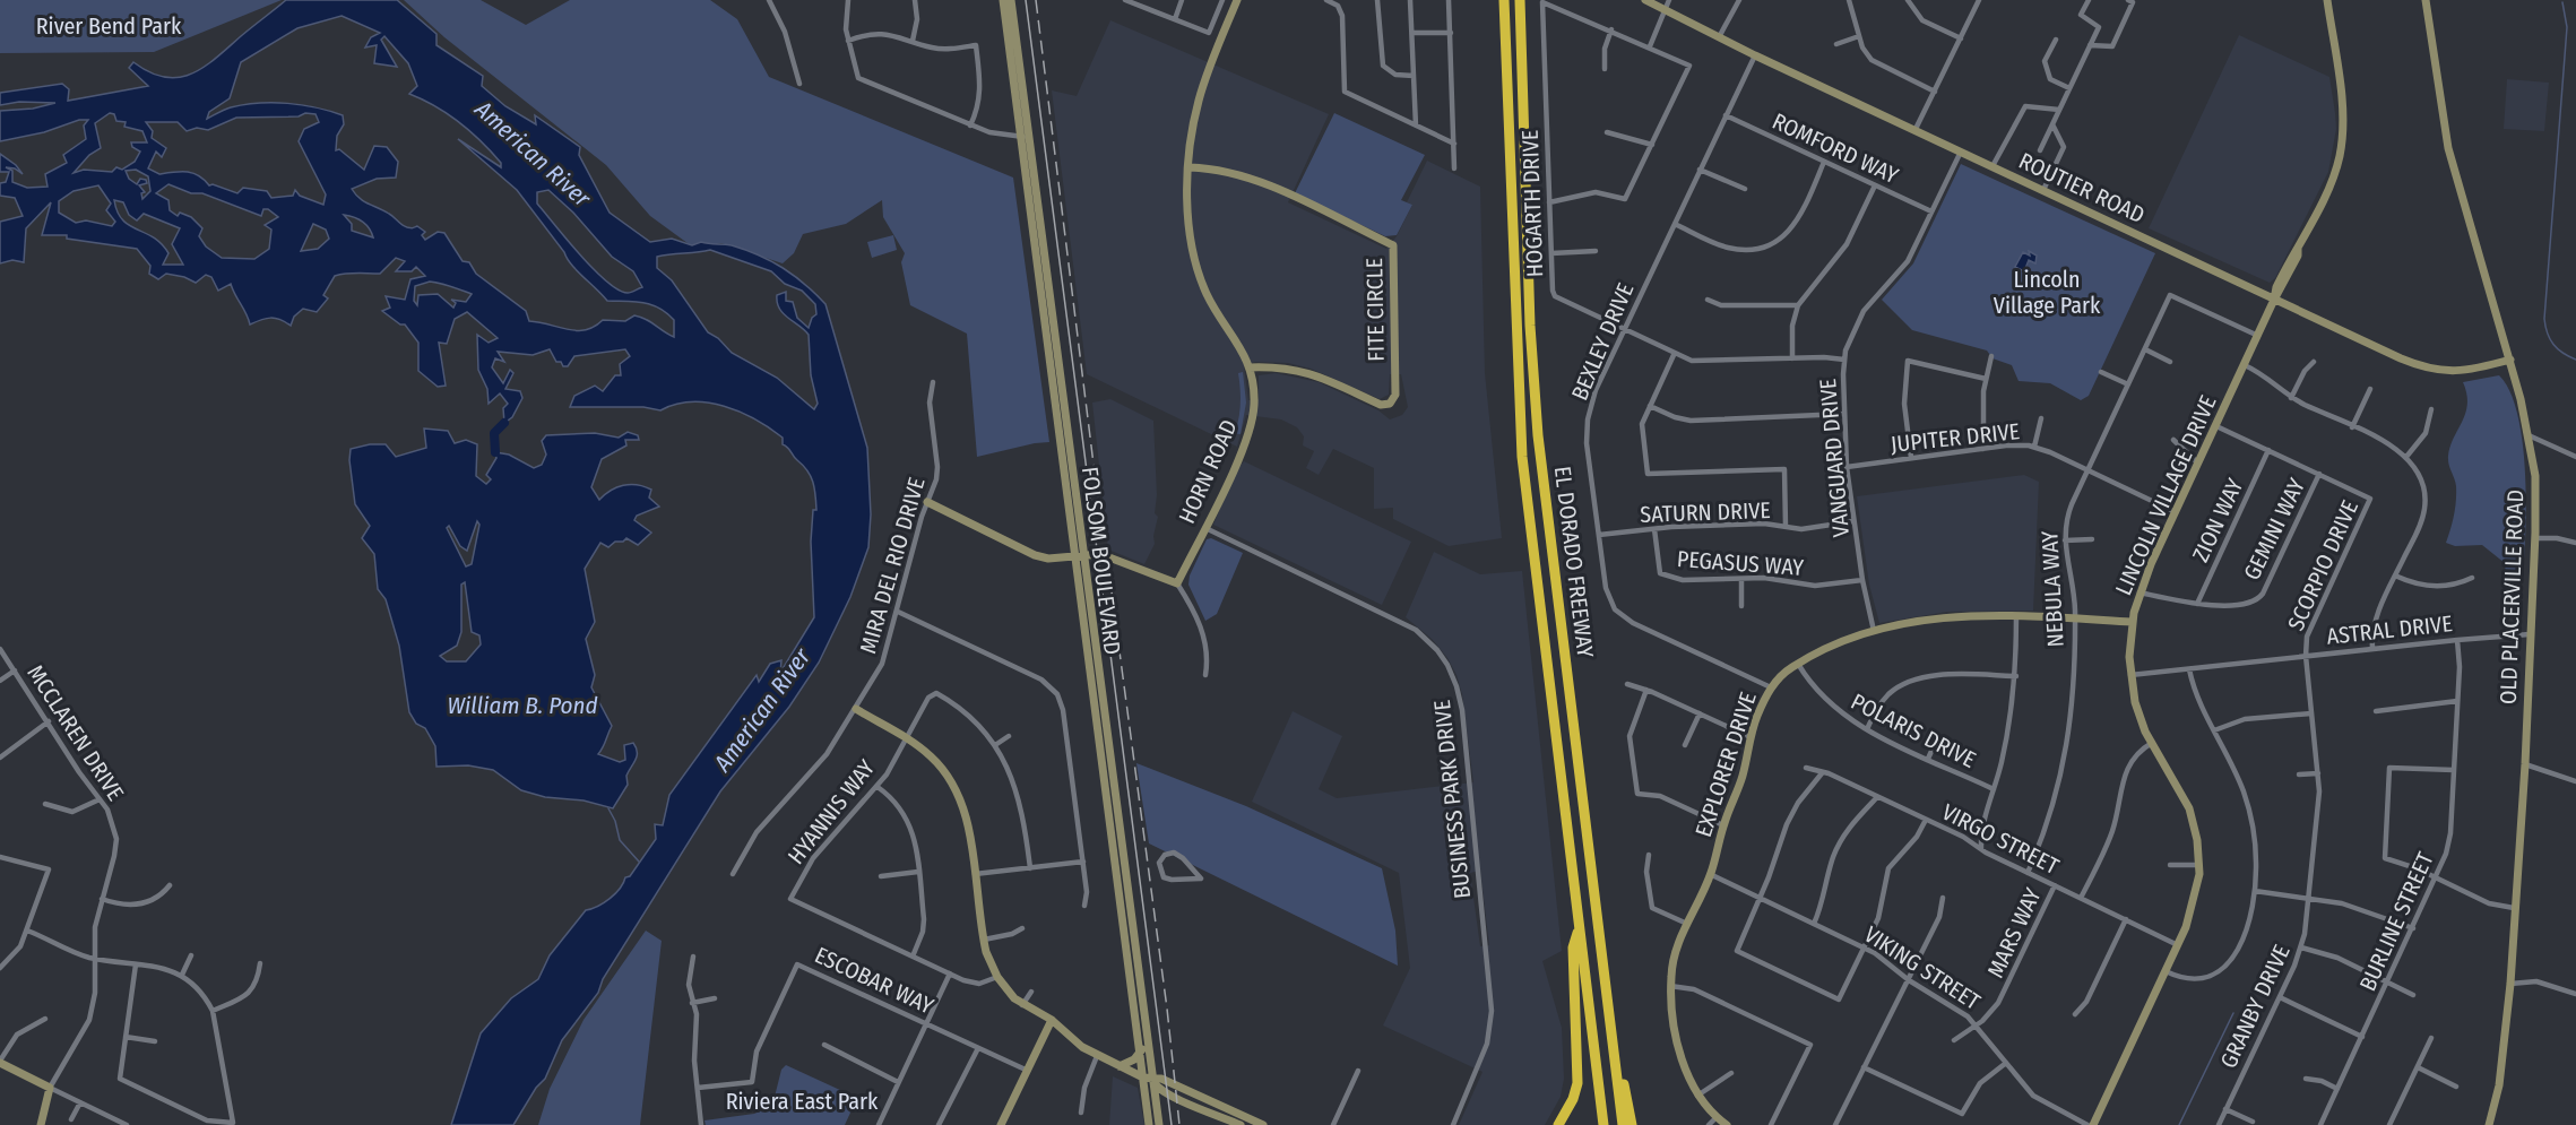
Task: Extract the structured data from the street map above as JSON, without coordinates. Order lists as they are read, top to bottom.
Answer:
{
  "streets": {
    "highway": ["EL DORADO FREEWAY"],
    "street": [
      "ROMFORD WAY",
      "ROUTIER ROAD",
      "HOGARTH DRIVE",
      "FITE CIRCLE",
      "BEXLEY DRIVE",
      "JUPITER DRIVE",
      "VANGUARD DRIVE",
      "HORN ROAD",
      "LINCOLN VILLAGE DRIVE",
      "SATURN DRIVE",
      "ZION WAY",
      "GEMINI WAY",
      "FOLSOM BOULEVARD",
      "PEGASUS WAY",
      "MIRA DEL RIO DRIVE",
      "SCORPIO DRIVE",
      "NEBULA WAY",
      "OLD PLACERVILLE ROAD",
      "ASTRAL DRIVE",
      "POLARIS DRIVE",
      "MCCLAREN DRIVE",
      "EXPLORER DRIVE",
      "BUSINESS PARK DRIVE",
      "HYANNIS WAY",
      "VIRGO STREET",
      "BURLINE STREET",
      "MARS WAY",
      "VIKING STREET",
      "ESCOBAR WAY",
      "GRANBY DRIVE"
    ]
  },
  "crossings": [
    ["ROMFORD WAY", "BEXLEY DRIVE"],
    ["ROMFORD WAY", "VANGUARD DRIVE"],
    ["ROUTIER ROAD", "BEXLEY DRIVE"],
    ["ROUTIER ROAD", "VANGUARD DRIVE"],
    ["ROUTIER ROAD", "LINCOLN VILLAGE DRIVE"],
    ["ROUTIER ROAD", "OLD PLACERVILLE ROAD"],
    ["HOGARTH DRIVE", "BEXLEY DRIVE"],
    ["HOGARTH DRIVE", "VANGUARD DRIVE"],
    ["FITE CIRCLE", "HORN ROAD"],
    ["BEXLEY DRIVE", "SATURN DRIVE"],
    ["BEXLEY DRIVE", "EXPLORER DRIVE"],
    ["JUPITER DRIVE", "VANGUARD DRIVE"],
    ["JUPITER DRIVE", "LINCOLN VILLAGE DRIVE"],
    ["JUPITER DRIVE", "NEBULA WAY"],
    ["VANGUARD DRIVE", "SATURN DRIVE"],
    ["VANGUARD DRIVE", "PEGASUS WAY"],
    ["VANGUARD DRIVE", "EXPLORER DRIVE"],
    ["HORN ROAD", "BUSINESS PARK DRIVE"],
    ["LINCOLN VILLAGE DRIVE", "GEMINI WAY"],
    ["LINCOLN VILLAGE DRIVE", "SCORPIO DRIVE"],
    ["LINCOLN VILLAGE DRIVE", "NEBULA WAY"],
    ["LINCOLN VILLAGE DRIVE", "ASTRAL DRIVE"],
    ["LINCOLN VILLAGE DRIVE", "EXPLORER DRIVE"],
    ["LINCOLN VILLAGE DRIVE", "VIRGO STREET"],
    ["SATURN DRIVE", "PEGASUS WAY"],
    ["ZION WAY", "GEMINI WAY"],
    ["ZION WAY", "SCORPIO DRIVE"],
    ["GEMINI WAY", "SCORPIO DRIVE"],
    ["SCORPIO DRIVE", "ASTRAL DRIVE"],
    ["SCORPIO DRIVE", "GRANBY DRIVE"],
    ["NEBULA WAY", "EXPLORER DRIVE"],
    ["NEBULA WAY", "VIRGO STREET"],
    ["OLD PLACERVILLE ROAD", "ASTRAL DRIVE"],
    ["ASTRAL DRIVE", "BURLINE STREET"],
    ["POLARIS DRIVE", "EXPLORER DRIVE"],
    ["EXPLORER DRIVE", "VIKING STREET"],
    ["VIRGO STREET", "MARS WAY"],
    ["MARS WAY", "VIKING STREET"]
  ],
  "water": ["American River", "William B. Pond"],
  "parks": ["River Bend Park", "Lincoln Village Park", "Riviera East Park"]
}
